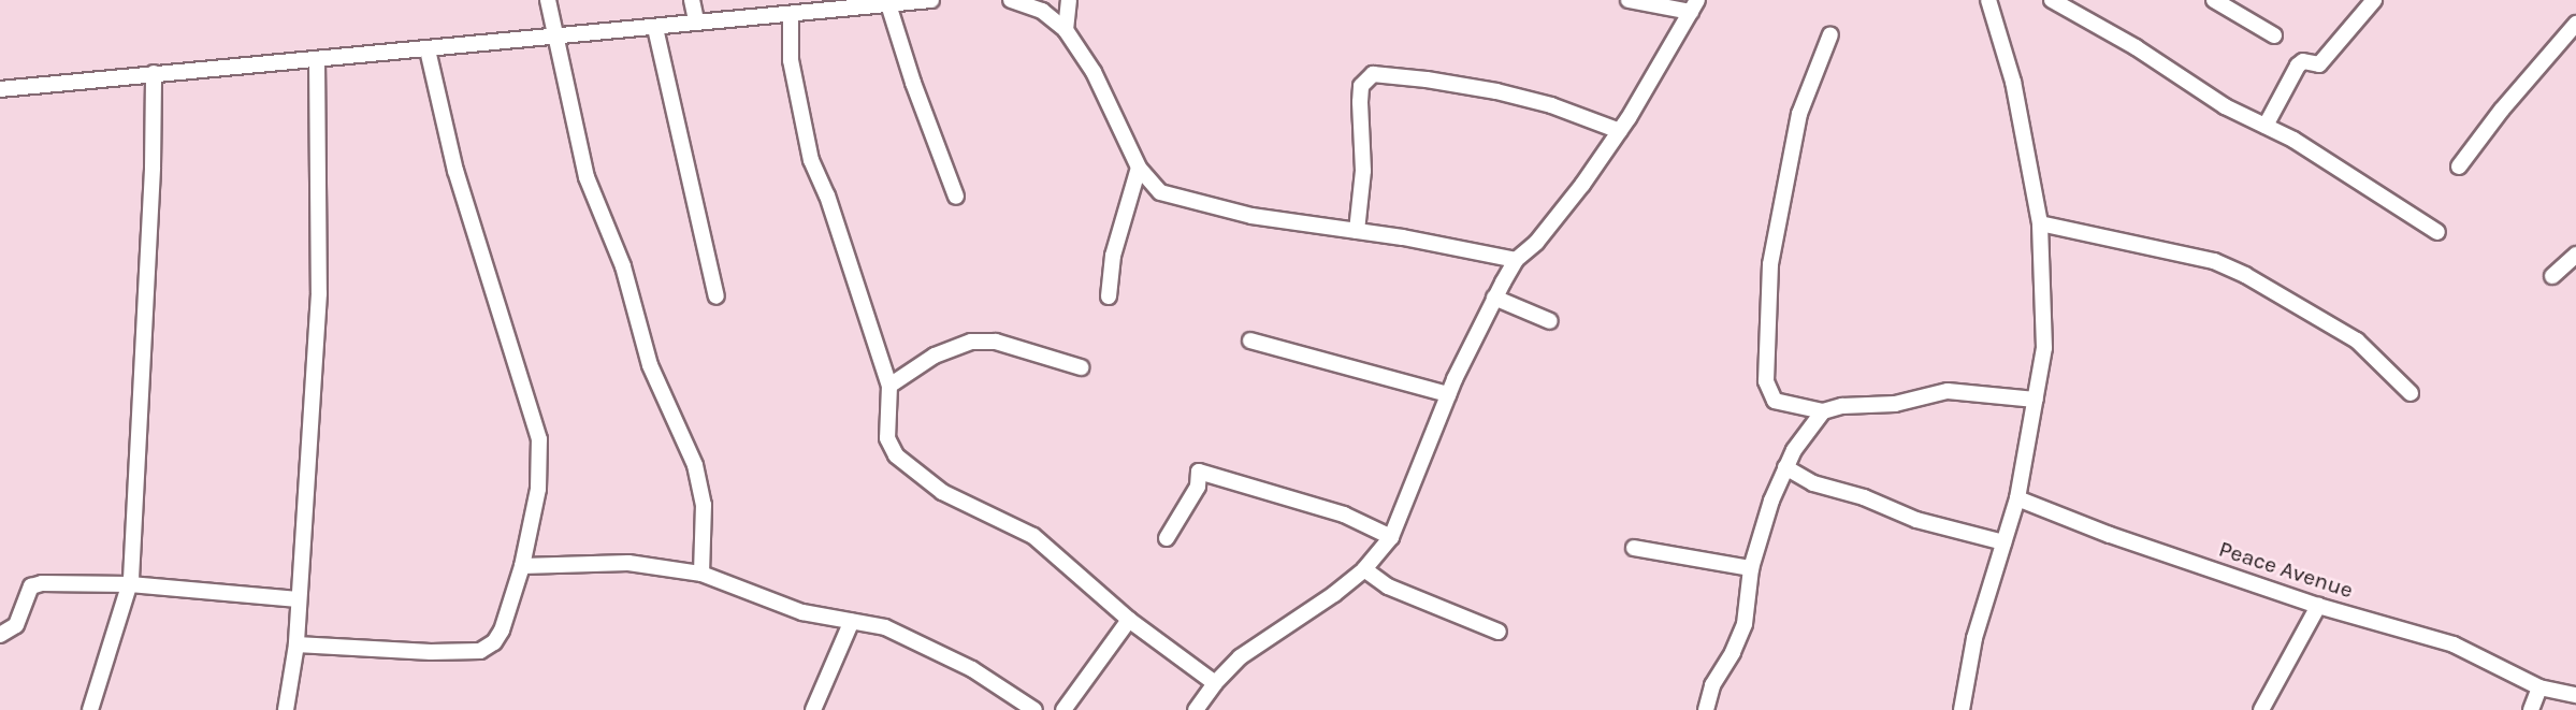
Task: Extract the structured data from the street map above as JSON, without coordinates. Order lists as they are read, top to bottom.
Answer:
{
  "streets": {
    "street": ["Peace Avenue"]
  }
}
